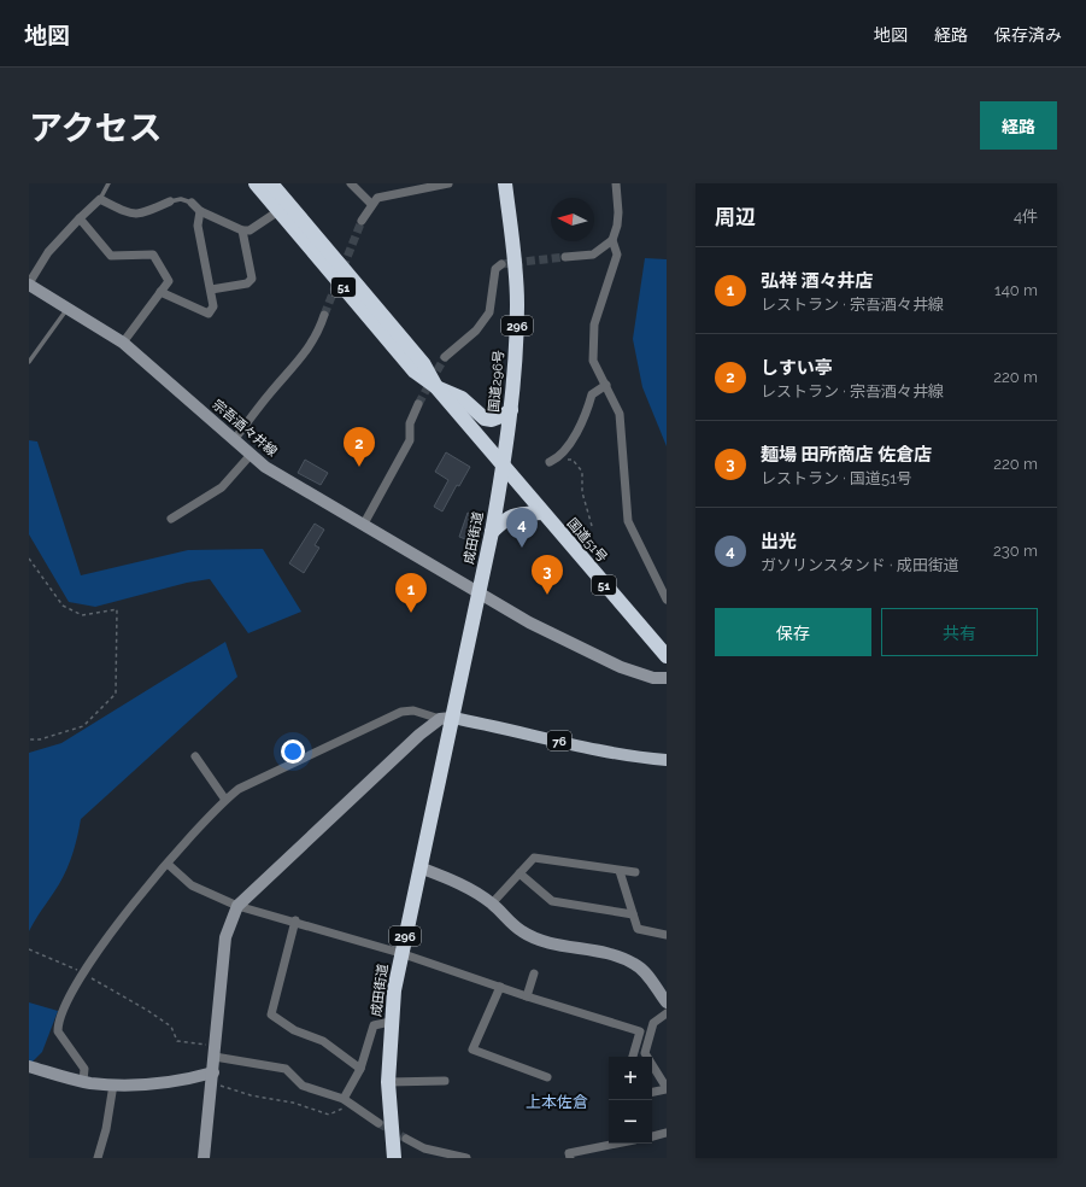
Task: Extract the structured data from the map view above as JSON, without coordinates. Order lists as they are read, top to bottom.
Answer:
{
  "streets": {
    "highway": [
      "51",
      "296",
      "国道296号",
      "成田街道",
      "国道51号"
    ],
    "main road": ["76"],
    "street": ["宗吾酒々井線"]
  },
  "crossings": [
    ["51", "国道296号"],
    ["51", "成田街道"],
    ["51", "国道51号"],
    ["国道296号", "成田街道"],
    ["国道296号", "国道51号"],
    ["宗吾酒々井線", "成田街道"],
    ["成田街道", "国道51号"],
    ["成田街道", "76"]
  ],
  "districts": ["上本佐倉"],
  "north": "left",
  "page": {
    "header": "地図",
    "nav": ["地図", "経路", "保存済み"],
    "title": "アクセス",
    "buttons": [
      "経路",
      ["保存", "共有"]
    ],
    "heading": ["周辺", "4件"],
    "list": [
      {
        "mark": "1",
        "name": "弘祥 酒々井店",
        "note": "レストラン · 宗吾酒々井線",
        "value": "140 m"
      },
      {
        "mark": "2",
        "name": "しすい亭",
        "note": "レストラン · 宗吾酒々井線",
        "value": "220 m"
      },
      {
        "mark": "3",
        "name": "麺場 田所商店 佐倉店",
        "note": "レストラン · 国道51号",
        "value": "220 m"
      },
      {
        "mark": "4",
        "name": "出光",
        "note": "ガソリンスタンド · 成田街道",
        "value": "230 m"
      }
    ],
    "pins": [
      "2",
      "4",
      "3",
      "1"
    ],
    "map_buttons": ["+", "−"]
  }
}
